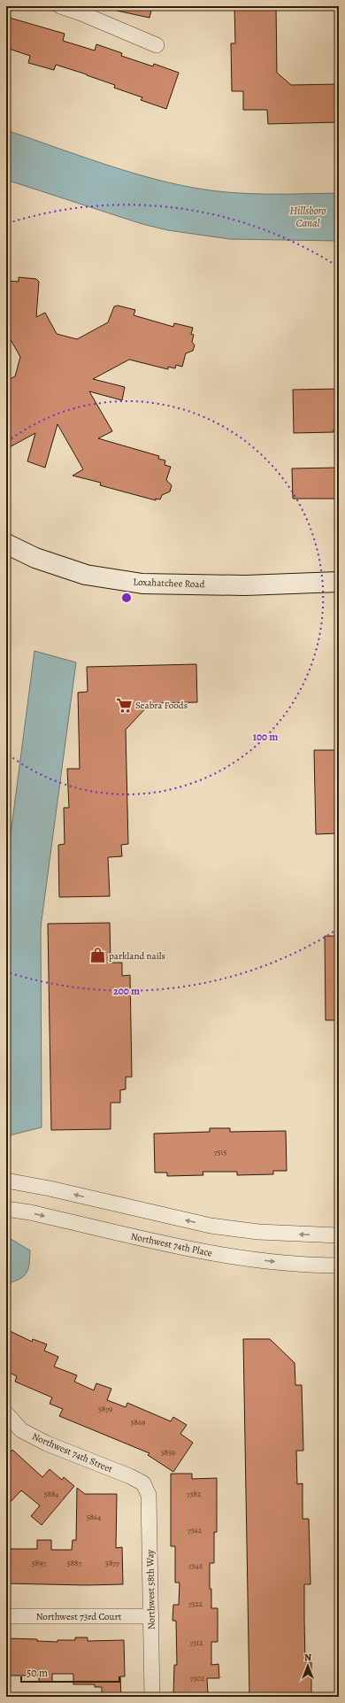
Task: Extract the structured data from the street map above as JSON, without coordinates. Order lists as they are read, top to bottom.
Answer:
{
  "streets": {
    "main road": ["Loxahatchee Road"],
    "street": [
      "Northwest 74th Place",
      "Northwest 74th Street",
      "Northwest 58th Way",
      "Northwest 73rd Court"
    ]
  },
  "crossings": [
    ["Northwest 74th Street", "Northwest 58th Way"],
    ["Northwest 58th Way", "Northwest 73rd Court"]
  ],
  "water": ["Hillsboro Canal"],
  "places": {
    "supermarket": ["Seabra Foods"],
    "shop": ["parkland nails"]
  },
  "house_numbers": [
    "7515",
    "5879",
    "5869",
    "5859",
    "5884",
    "7382",
    "5864",
    "7362",
    "5897",
    "5887",
    "5877",
    "7342",
    "7322",
    "7312",
    "7302"
  ],
  "scale_bar": "50 m",
  "north": "top",
  "rings": ["100 m", "200 m"]
}
